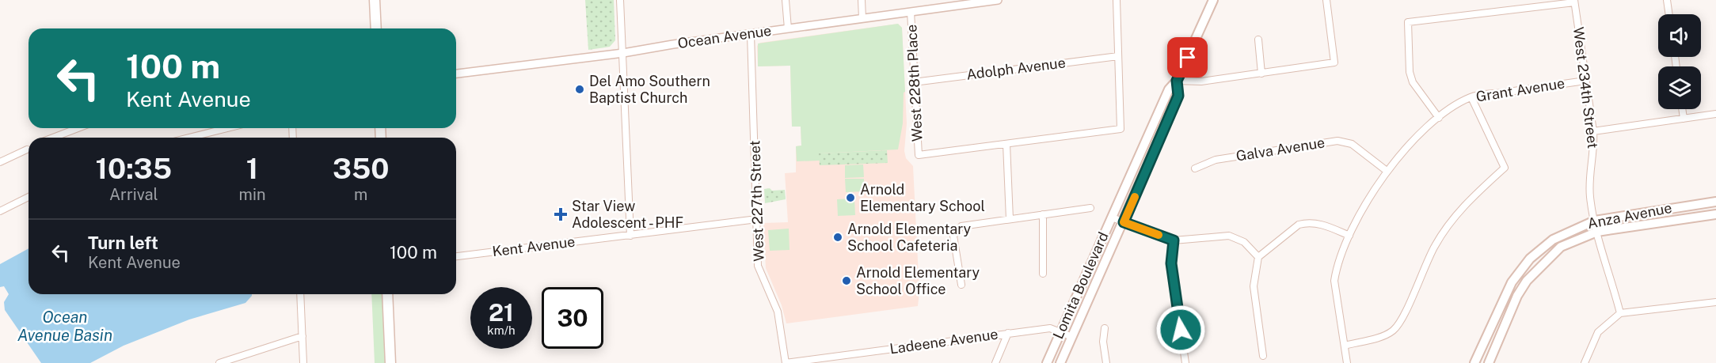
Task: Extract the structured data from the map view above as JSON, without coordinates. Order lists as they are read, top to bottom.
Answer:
{
  "streets": {
    "main road": ["Anza Avenue", "Lomita Boulevard"],
    "street": [
      "Ocean Avenue",
      "Adolph Avenue",
      "West 228th Place",
      "West 234th Street",
      "Grant Avenue",
      "Galva Avenue",
      "West 227th Street",
      "Kent Avenue",
      "Ladeene Avenue"
    ]
  },
  "crossings": [
    ["Ocean Avenue", "West 228th Place"],
    ["Ocean Avenue", "West 227th Street"],
    ["Adolph Avenue", "West 228th Place"],
    ["West 234th Street", "Grant Avenue"],
    ["West 234th Street", "Anza Avenue"],
    ["Grant Avenue", "Galva Avenue"],
    ["West 227th Street", "Kent Avenue"],
    ["West 227th Street", "Ladeene Avenue"],
    ["Lomita Boulevard", "Ladeene Avenue"]
  ],
  "water": ["Ocean Avenue Basin"],
  "places": {
    "other": [
      "Del Amo Southern Baptist Church",
      "Arnold Elementary School",
      "Arnold Elementary School Cafeteria",
      "Arnold Elementary School Office"
    ],
    "health": ["Star View Adolescent - PHF"]
  },
  "page": {
    "turn": ["100 m", "Kent Avenue"],
    "eta": [
      "10:35",
      "Arrival",
      "1",
      "min",
      "350",
      "m"
    ],
    "list": [
      {
        "name": "Turn left",
        "note": "Kent Avenue",
        "value": "100 m"
      }
    ],
    "speed": "21 km/h",
    "limit": "30"
  }
}
